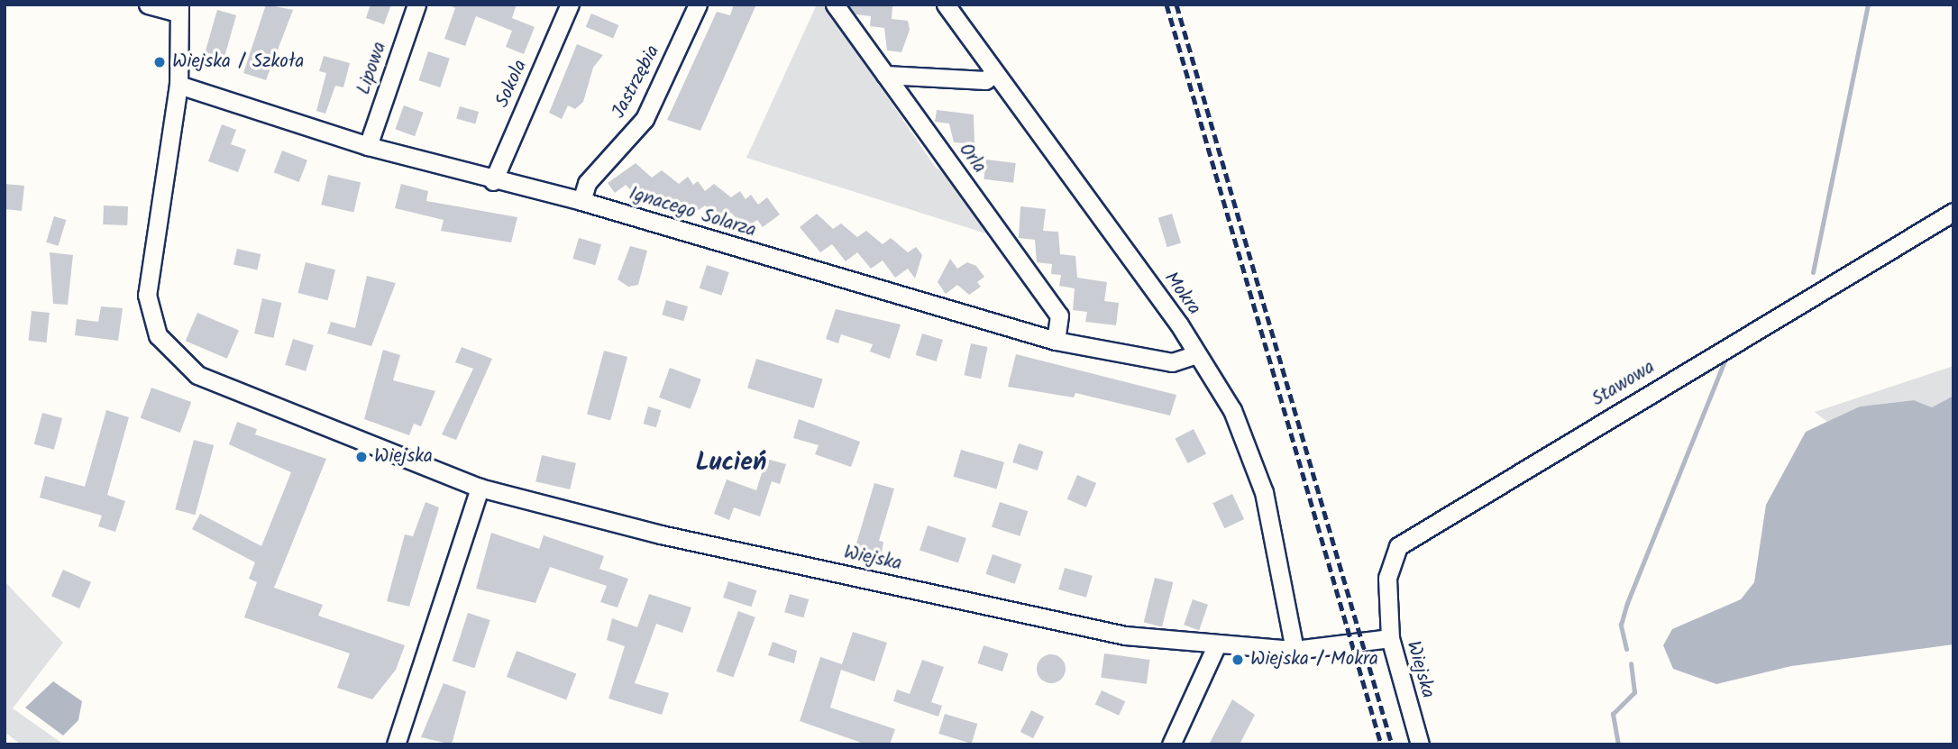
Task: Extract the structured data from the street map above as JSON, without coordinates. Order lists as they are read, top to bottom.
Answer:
{
  "streets": {
    "street": [
      "Lipowa",
      "Jastrzębia",
      "Sokola",
      "Orla",
      "Ignacego Solarza",
      "Mokra",
      "Stawowa",
      "Wiejska"
    ]
  },
  "crossings": [
    ["Lipowa", "Ignacego Solarza"],
    ["Jastrzębia", "Ignacego Solarza"],
    ["Sokola", "Ignacego Solarza"],
    ["Orla", "Ignacego Solarza"],
    ["Ignacego Solarza", "Mokra"],
    ["Ignacego Solarza", "Wiejska"],
    ["Mokra", "Wiejska"],
    ["Stawowa", "Wiejska"]
  ],
  "districts": ["Lucień"],
  "places": ["Wiejska / Szkoła", "Wiejska", "Wiejska / Mokra"]
}
